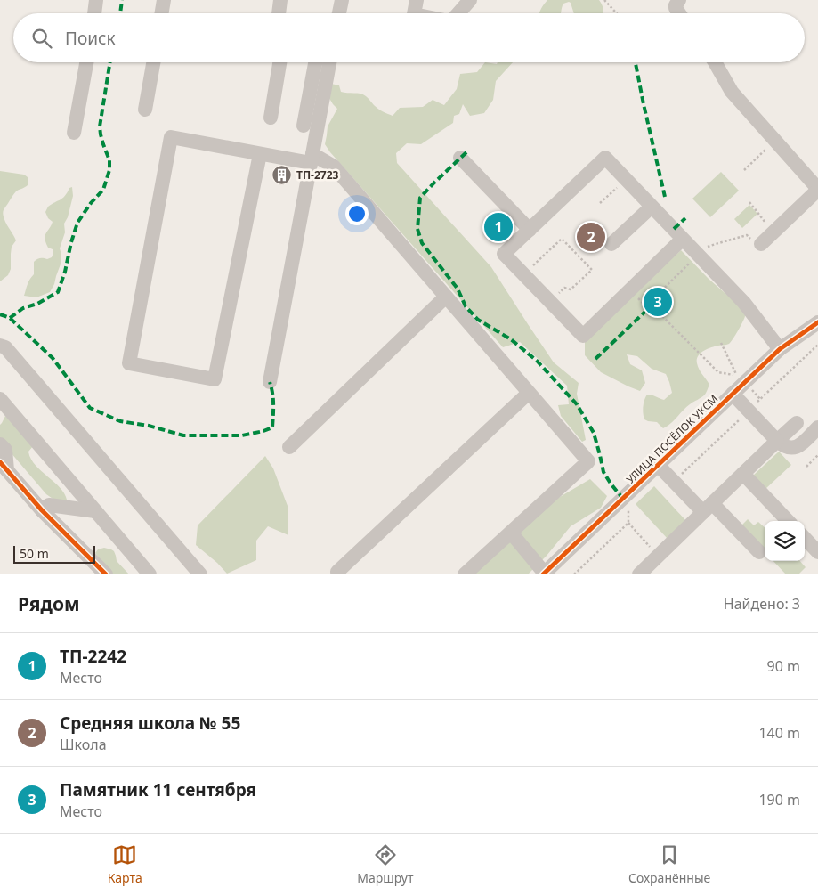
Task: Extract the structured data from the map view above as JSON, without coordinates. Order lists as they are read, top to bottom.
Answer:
{
  "streets": {
    "street": ["УЛИЦА ПОСЁЛОК УКСМ"]
  },
  "places": {
    "building": ["ТП-2723"]
  },
  "scale_bar": "50 m",
  "page": {
    "search": "Поиск",
    "pins": ["1", "2", "3"],
    "scale": "50 m",
    "heading": ["Рядом", "Найдено: 3"],
    "list": [
      {
        "mark": "1",
        "name": "ТП-2242",
        "note": "Место",
        "value": "90 m"
      },
      {
        "mark": "2",
        "name": "Средняя школа № 55",
        "note": "Школа",
        "value": "140 m"
      },
      {
        "mark": "3",
        "name": "Памятник 11 сентября",
        "note": "Место",
        "value": "190 m"
      }
    ],
    "nav": ["Карта", "Маршрут", "Сохранённые"]
  }
}
